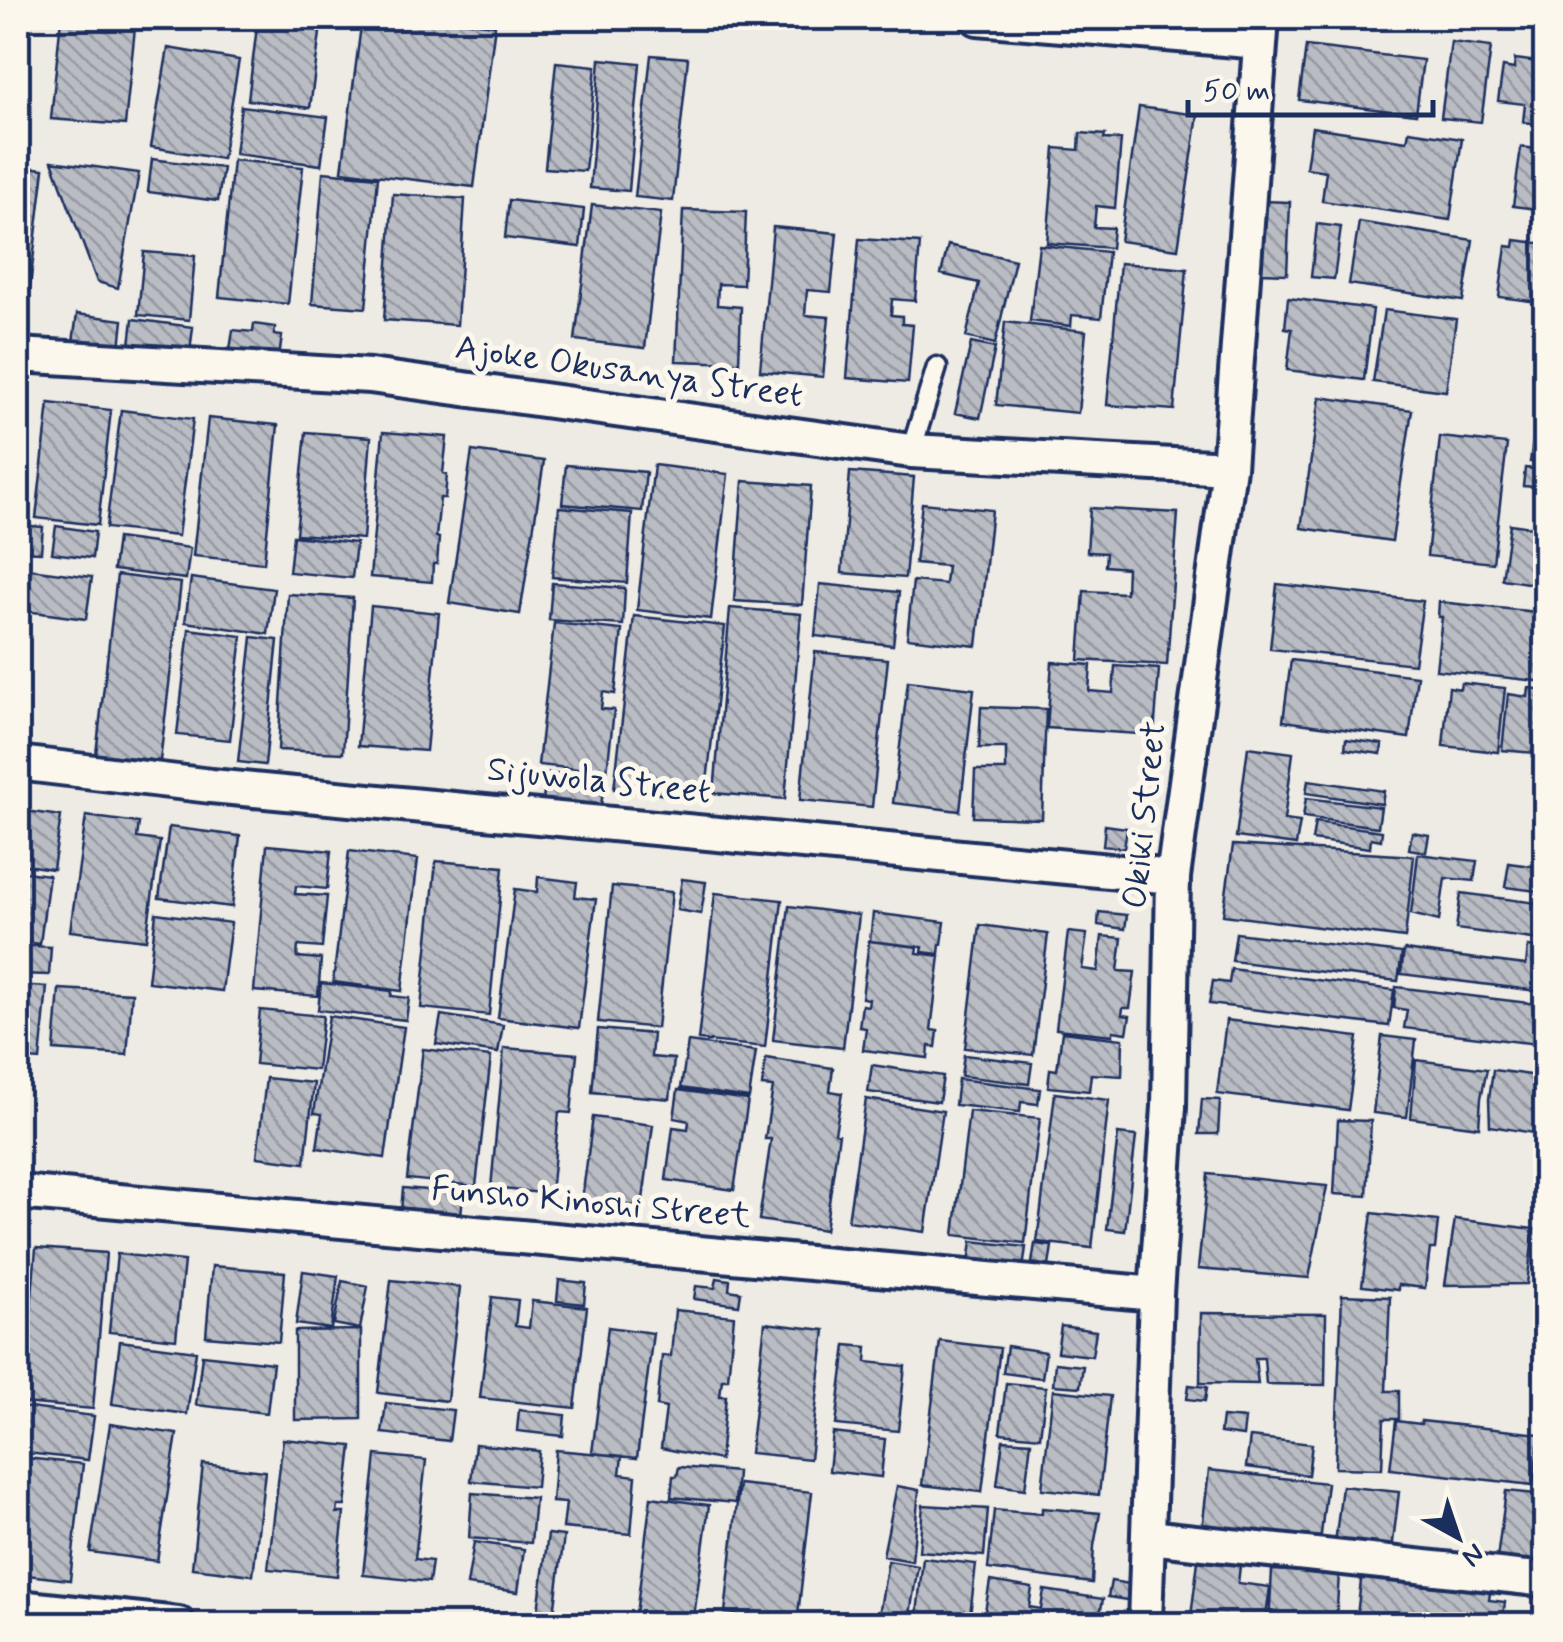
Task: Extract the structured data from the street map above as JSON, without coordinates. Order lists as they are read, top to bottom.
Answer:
{
  "streets": {
    "street": [
      "Ajoke Okusanya Street",
      "Sijuwola Street",
      "Okiki Street",
      "Funsho Kinoshi Street"
    ]
  },
  "crossings": [
    ["Ajoke Okusanya Street", "Okiki Street"],
    ["Sijuwola Street", "Okiki Street"],
    ["Okiki Street", "Funsho Kinoshi Street"]
  ],
  "scale_bar": "50 m",
  "north": "bottom right"
}
